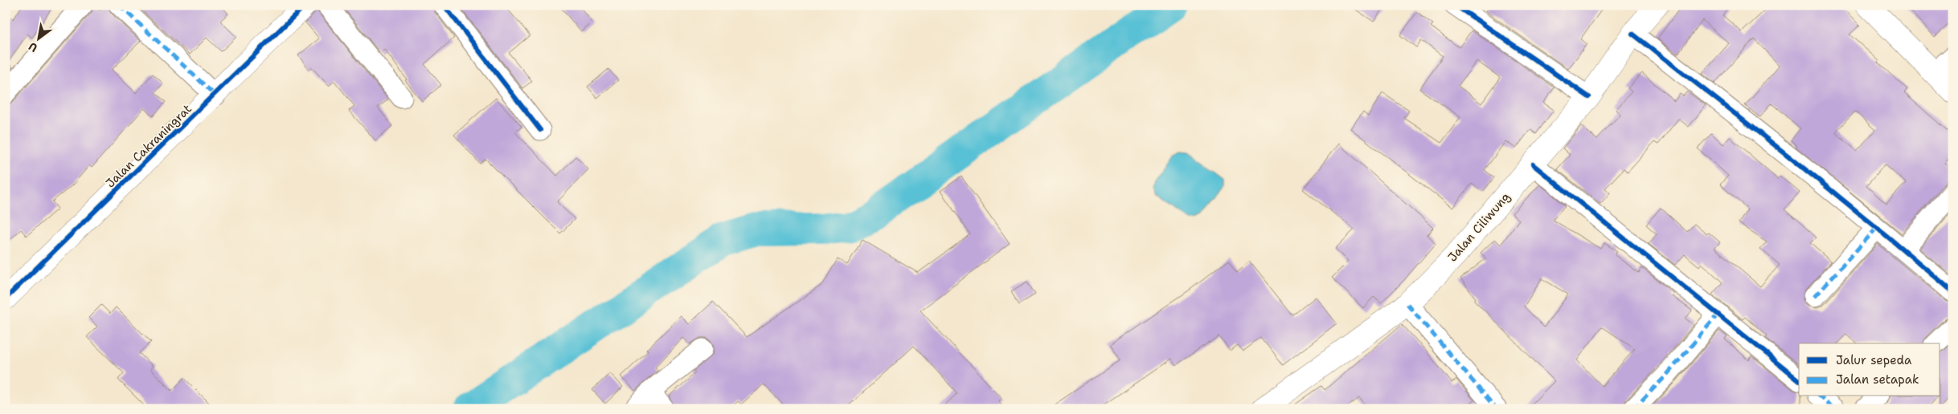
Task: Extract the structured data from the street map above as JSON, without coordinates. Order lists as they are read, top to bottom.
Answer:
{
  "streets": {
    "main road": ["Jalan Cakraningrat", "Jalan Ciliwung"]
  },
  "legend": ["Jalur sepeda", "Jalan setapak"],
  "north": "bottom left"
}
